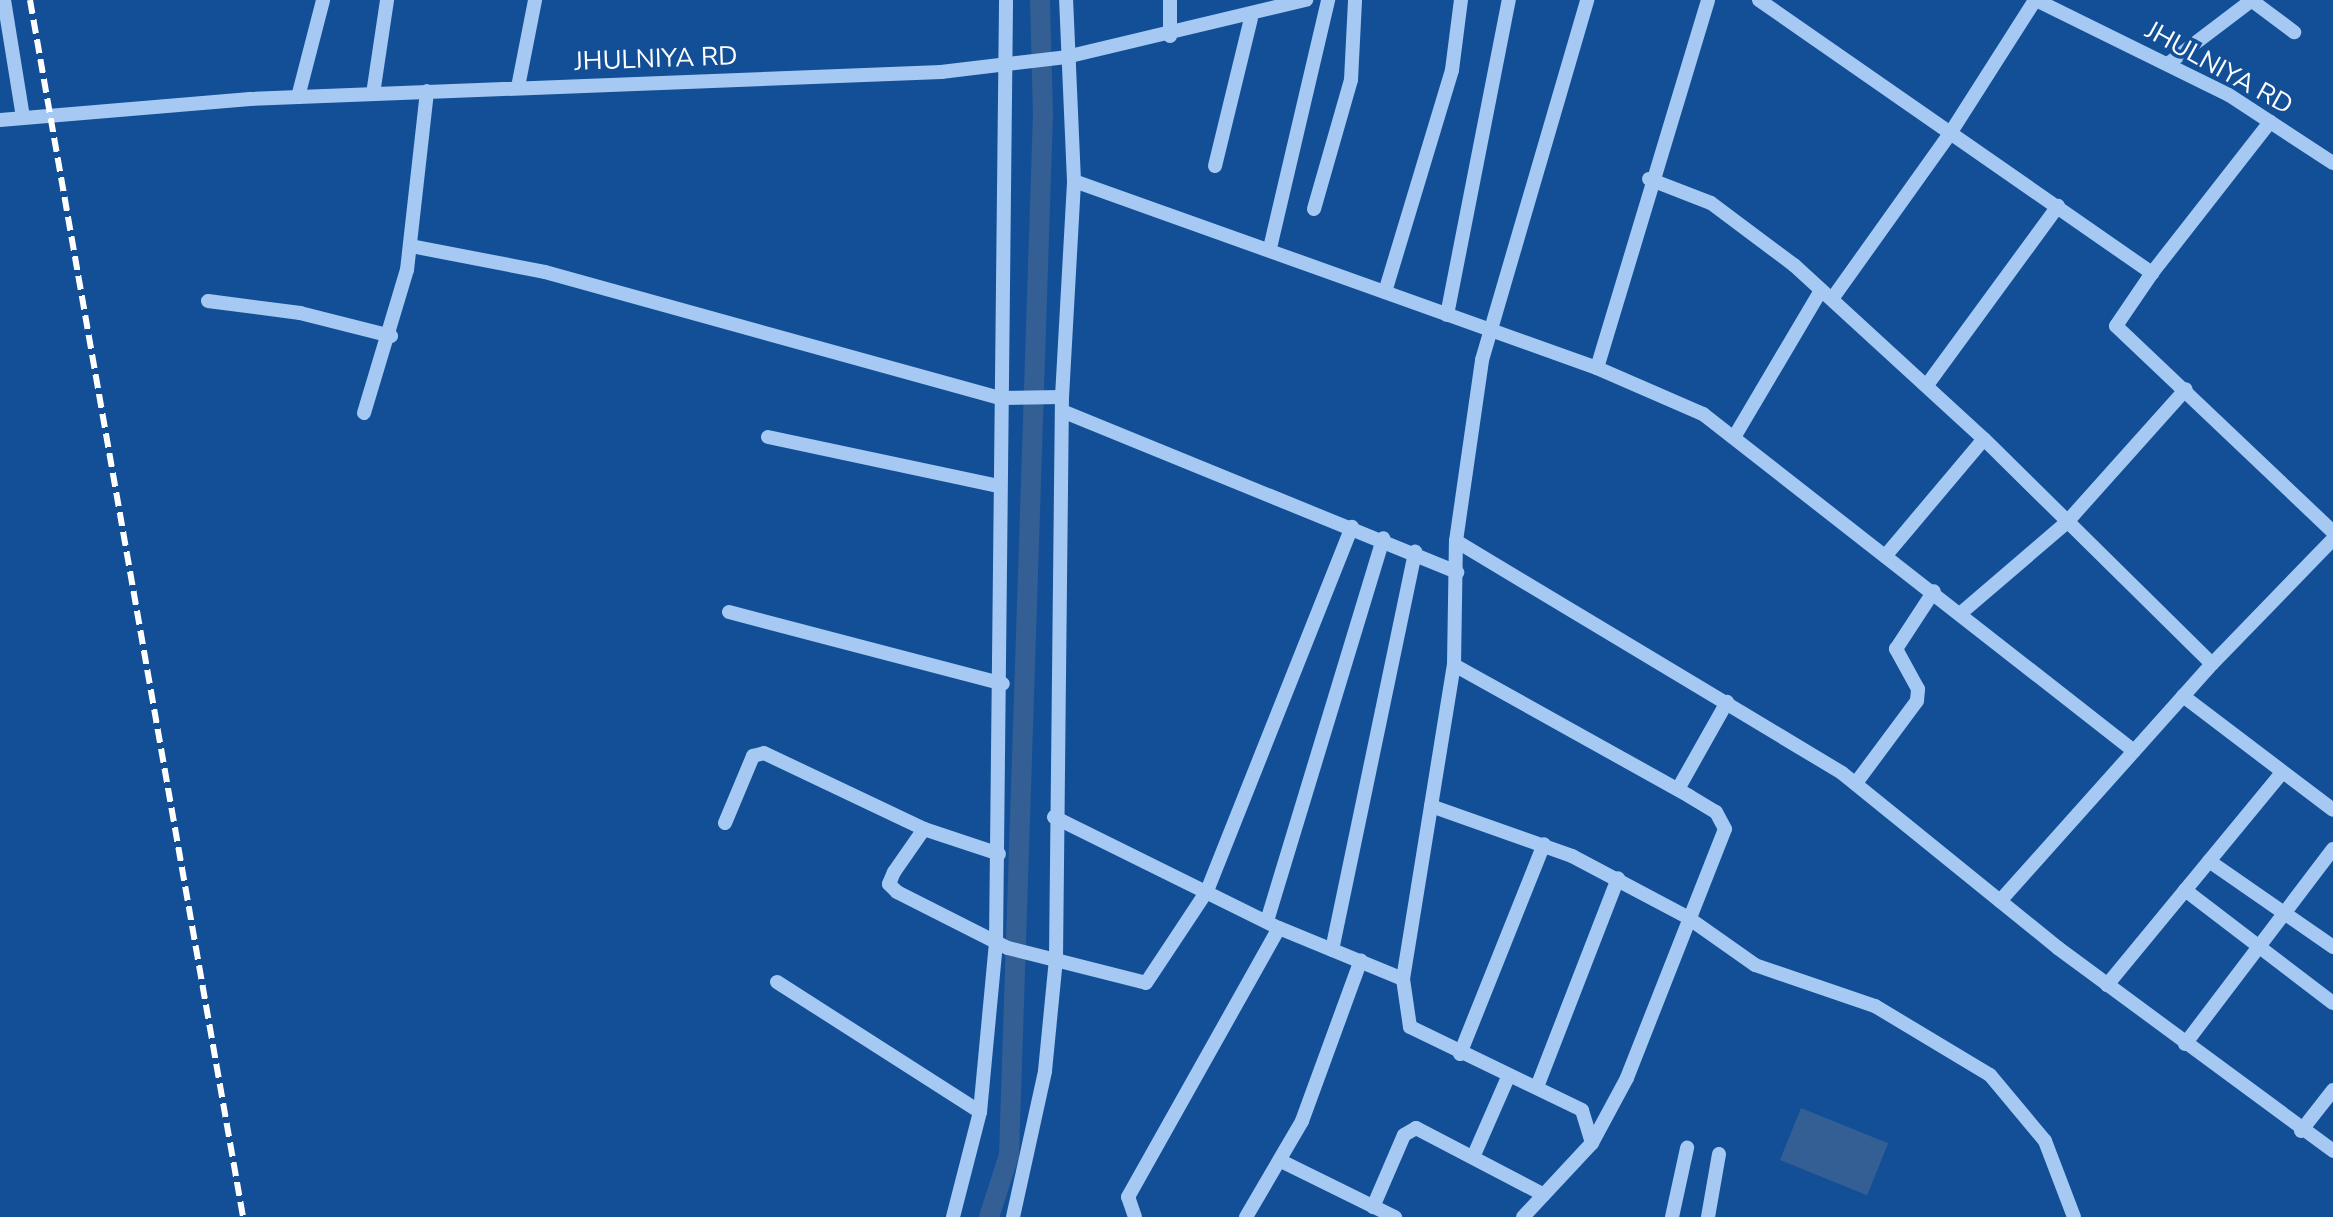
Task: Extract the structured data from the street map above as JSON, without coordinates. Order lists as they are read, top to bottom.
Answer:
{
  "streets": {
    "street": ["JHULNIYA RD"]
  }
}
